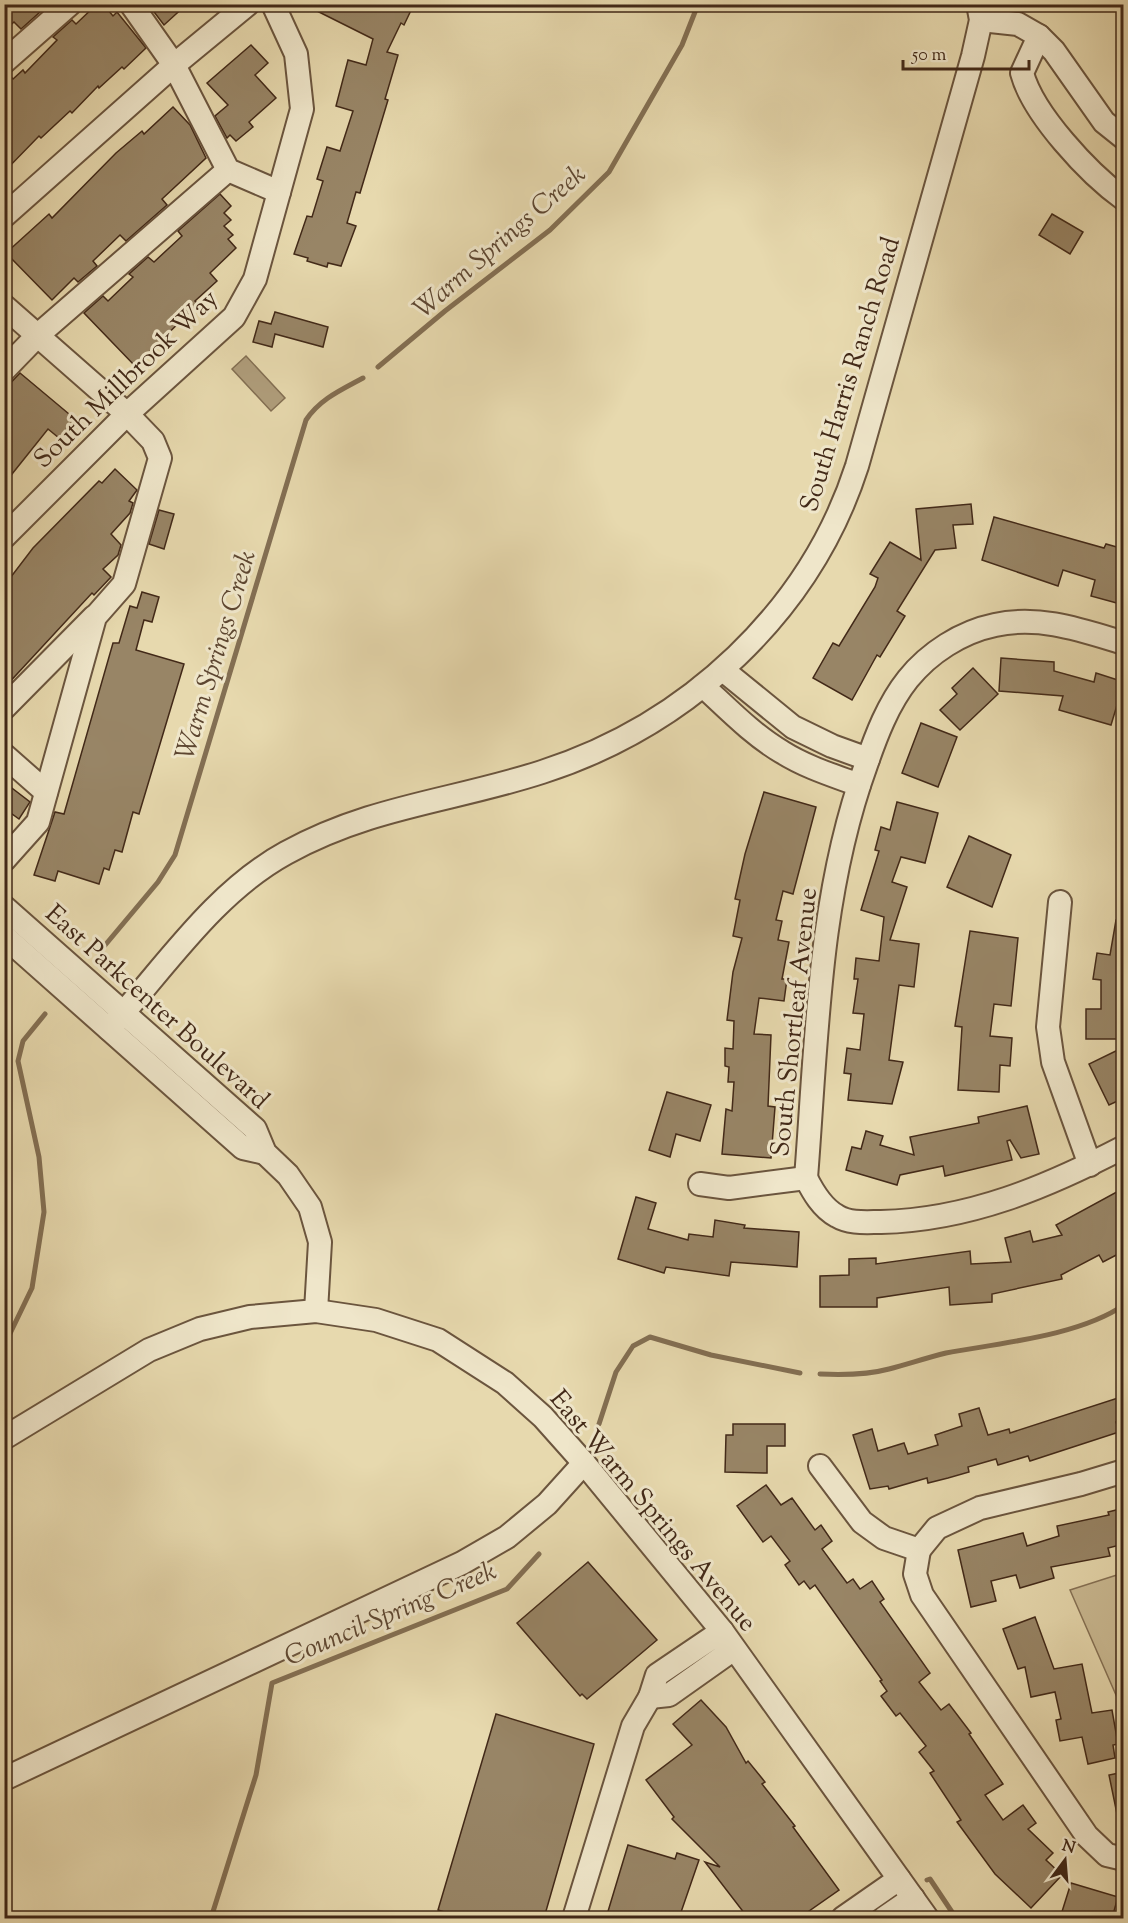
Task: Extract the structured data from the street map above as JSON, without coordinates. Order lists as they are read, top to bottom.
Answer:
{
  "streets": {
    "street": [
      "South Harris Ranch Road",
      "South Millbrook Way",
      "East Parkcenter Boulevard",
      "South Shortleaf Avenue",
      "East Warm Springs Avenue"
    ]
  },
  "crossings": [
    ["South Harris Ranch Road", "East Parkcenter Boulevard"],
    ["East Parkcenter Boulevard", "East Warm Springs Avenue"]
  ],
  "water": ["Warm Springs Creek", "Council Spring Creek"],
  "scale_bar": "50 m",
  "north": "top"
}
